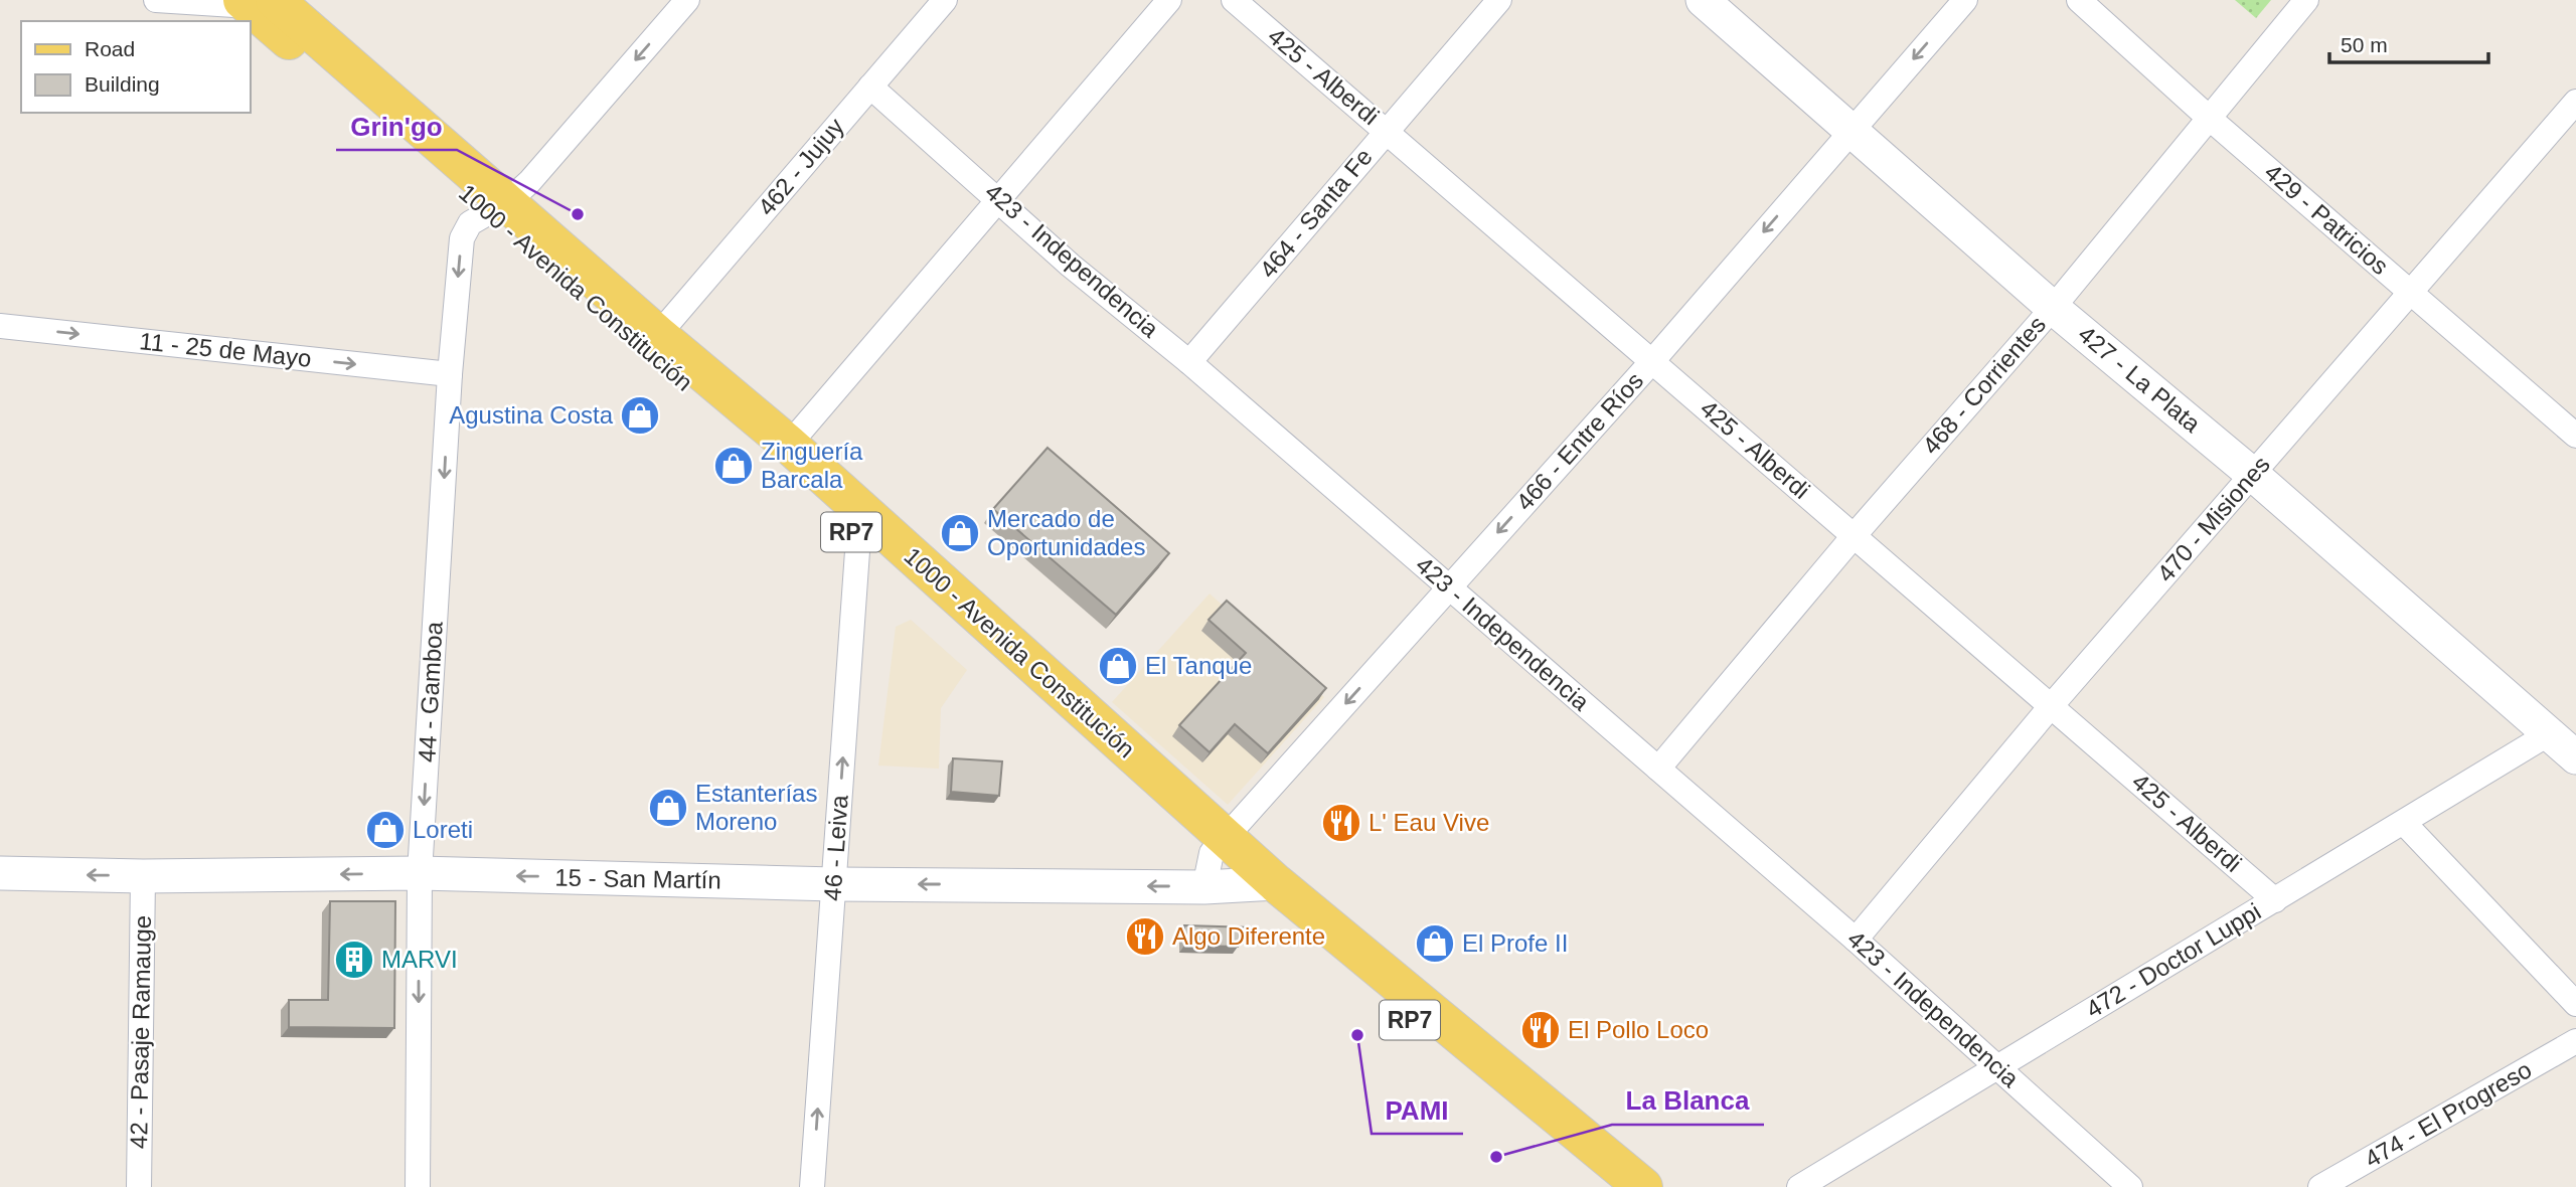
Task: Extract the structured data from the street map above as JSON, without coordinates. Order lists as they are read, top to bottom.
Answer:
{
  "streets": {
    "main road": ["1000 - Avenida Constitución", "RP7"],
    "street": [
      "425 - Alberdi",
      "462 - Jujuy",
      "464 - Santa Fe",
      "429 - Patricios",
      "423 - Independencia",
      "11 - 25 de Mayo",
      "427 - La Plata",
      "468 - Corrientes",
      "466 - Entre Ríos",
      "470 - Misiones",
      "44 - Gamboa",
      "46 - Leiva",
      "15 - San Martín",
      "472 - Doctor Luppi",
      "42 - Pasaje Ramauge",
      "474 - El Progreso"
    ]
  },
  "crossings": [
    ["425 - Alberdi", "464 - Santa Fe"],
    ["425 - Alberdi", "468 - Corrientes"],
    ["425 - Alberdi", "466 - Entre Ríos"],
    ["425 - Alberdi", "470 - Misiones"],
    ["425 - Alberdi", "472 - Doctor Luppi"],
    ["462 - Jujuy", "423 - Independencia"],
    ["462 - Jujuy", "1000 - Avenida Constitución"],
    ["464 - Santa Fe", "423 - Independencia"],
    ["429 - Patricios", "468 - Corrientes"],
    ["429 - Patricios", "470 - Misiones"],
    ["423 - Independencia", "468 - Corrientes"],
    ["423 - Independencia", "466 - Entre Ríos"],
    ["423 - Independencia", "470 - Misiones"],
    ["423 - Independencia", "472 - Doctor Luppi"],
    ["1000 - Avenida Constitución", "466 - Entre Ríos"],
    ["1000 - Avenida Constitución", "44 - Gamboa"],
    ["1000 - Avenida Constitución", "46 - Leiva"],
    ["1000 - Avenida Constitución", "15 - San Martín"],
    ["11 - 25 de Mayo", "44 - Gamboa"],
    ["427 - La Plata", "468 - Corrientes"],
    ["427 - La Plata", "466 - Entre Ríos"],
    ["427 - La Plata", "470 - Misiones"],
    ["427 - La Plata", "472 - Doctor Luppi"],
    ["466 - Entre Ríos", "15 - San Martín"],
    ["44 - Gamboa", "15 - San Martín"],
    ["46 - Leiva", "15 - San Martín"],
    ["15 - San Martín", "42 - Pasaje Ramauge"]
  ],
  "one_way": [
    "11 - 25 de Mayo",
    "466 - Entre Ríos",
    "44 - Gamboa",
    "46 - Leiva",
    "15 - San Martín"
  ],
  "places": {
    "other": ["Grin'go", "PAMI", "La Blanca"],
    "shop": [
      "Agustina Costa",
      "Zinguería Barcala",
      "Mercado de Oportunidades",
      "El Tanque",
      "Estanterías Moreno",
      "Loreti",
      "El Profe II"
    ],
    "restaurant": ["L' Eau Vive", "Algo Diferente", "El Pollo Loco"],
    "building": ["MARVI"]
  },
  "legend": ["Road", "Building"],
  "scale_bar": "50 m"
}
